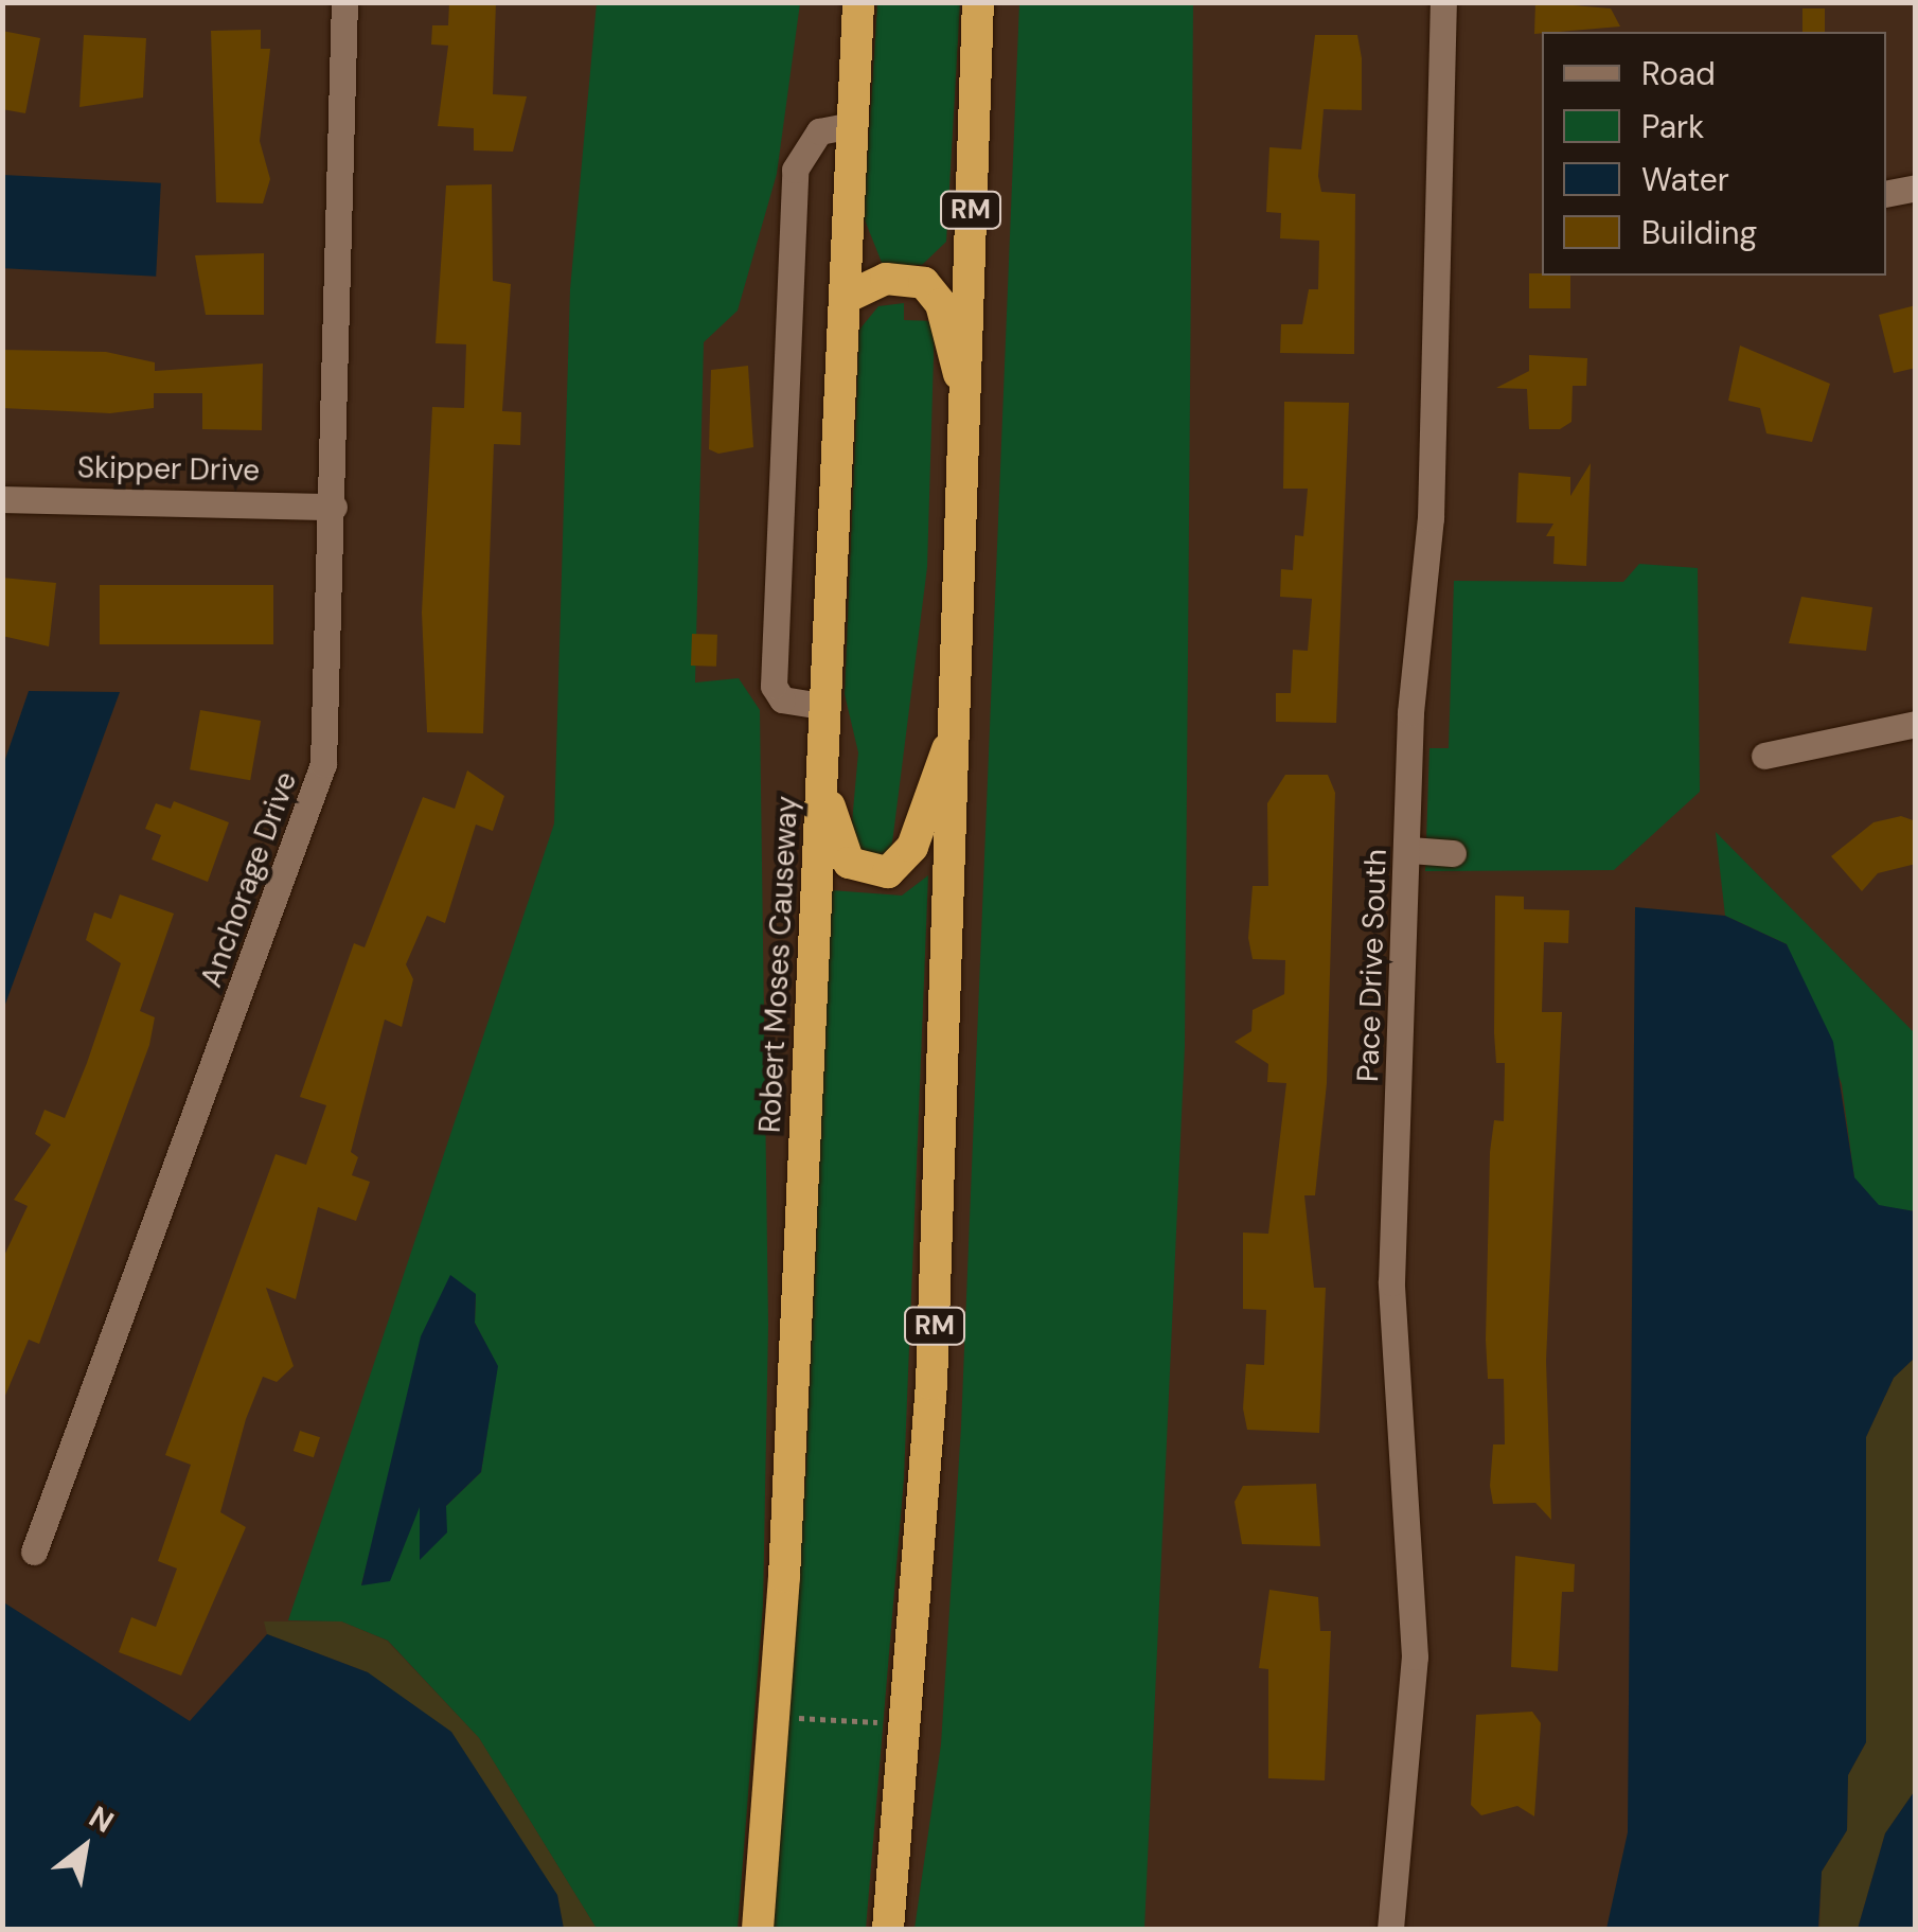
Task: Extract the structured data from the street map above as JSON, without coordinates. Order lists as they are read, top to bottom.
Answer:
{
  "streets": {
    "highway": ["RM", "Robert Moses Causeway"],
    "street": ["Skipper Drive", "Anchorage Drive", "Pace Drive South"]
  },
  "crossings": [
    ["Skipper Drive", "Anchorage Drive"]
  ],
  "legend": [
    "Road",
    "Park",
    "Water",
    "Building"
  ],
  "north": "top right"
}
